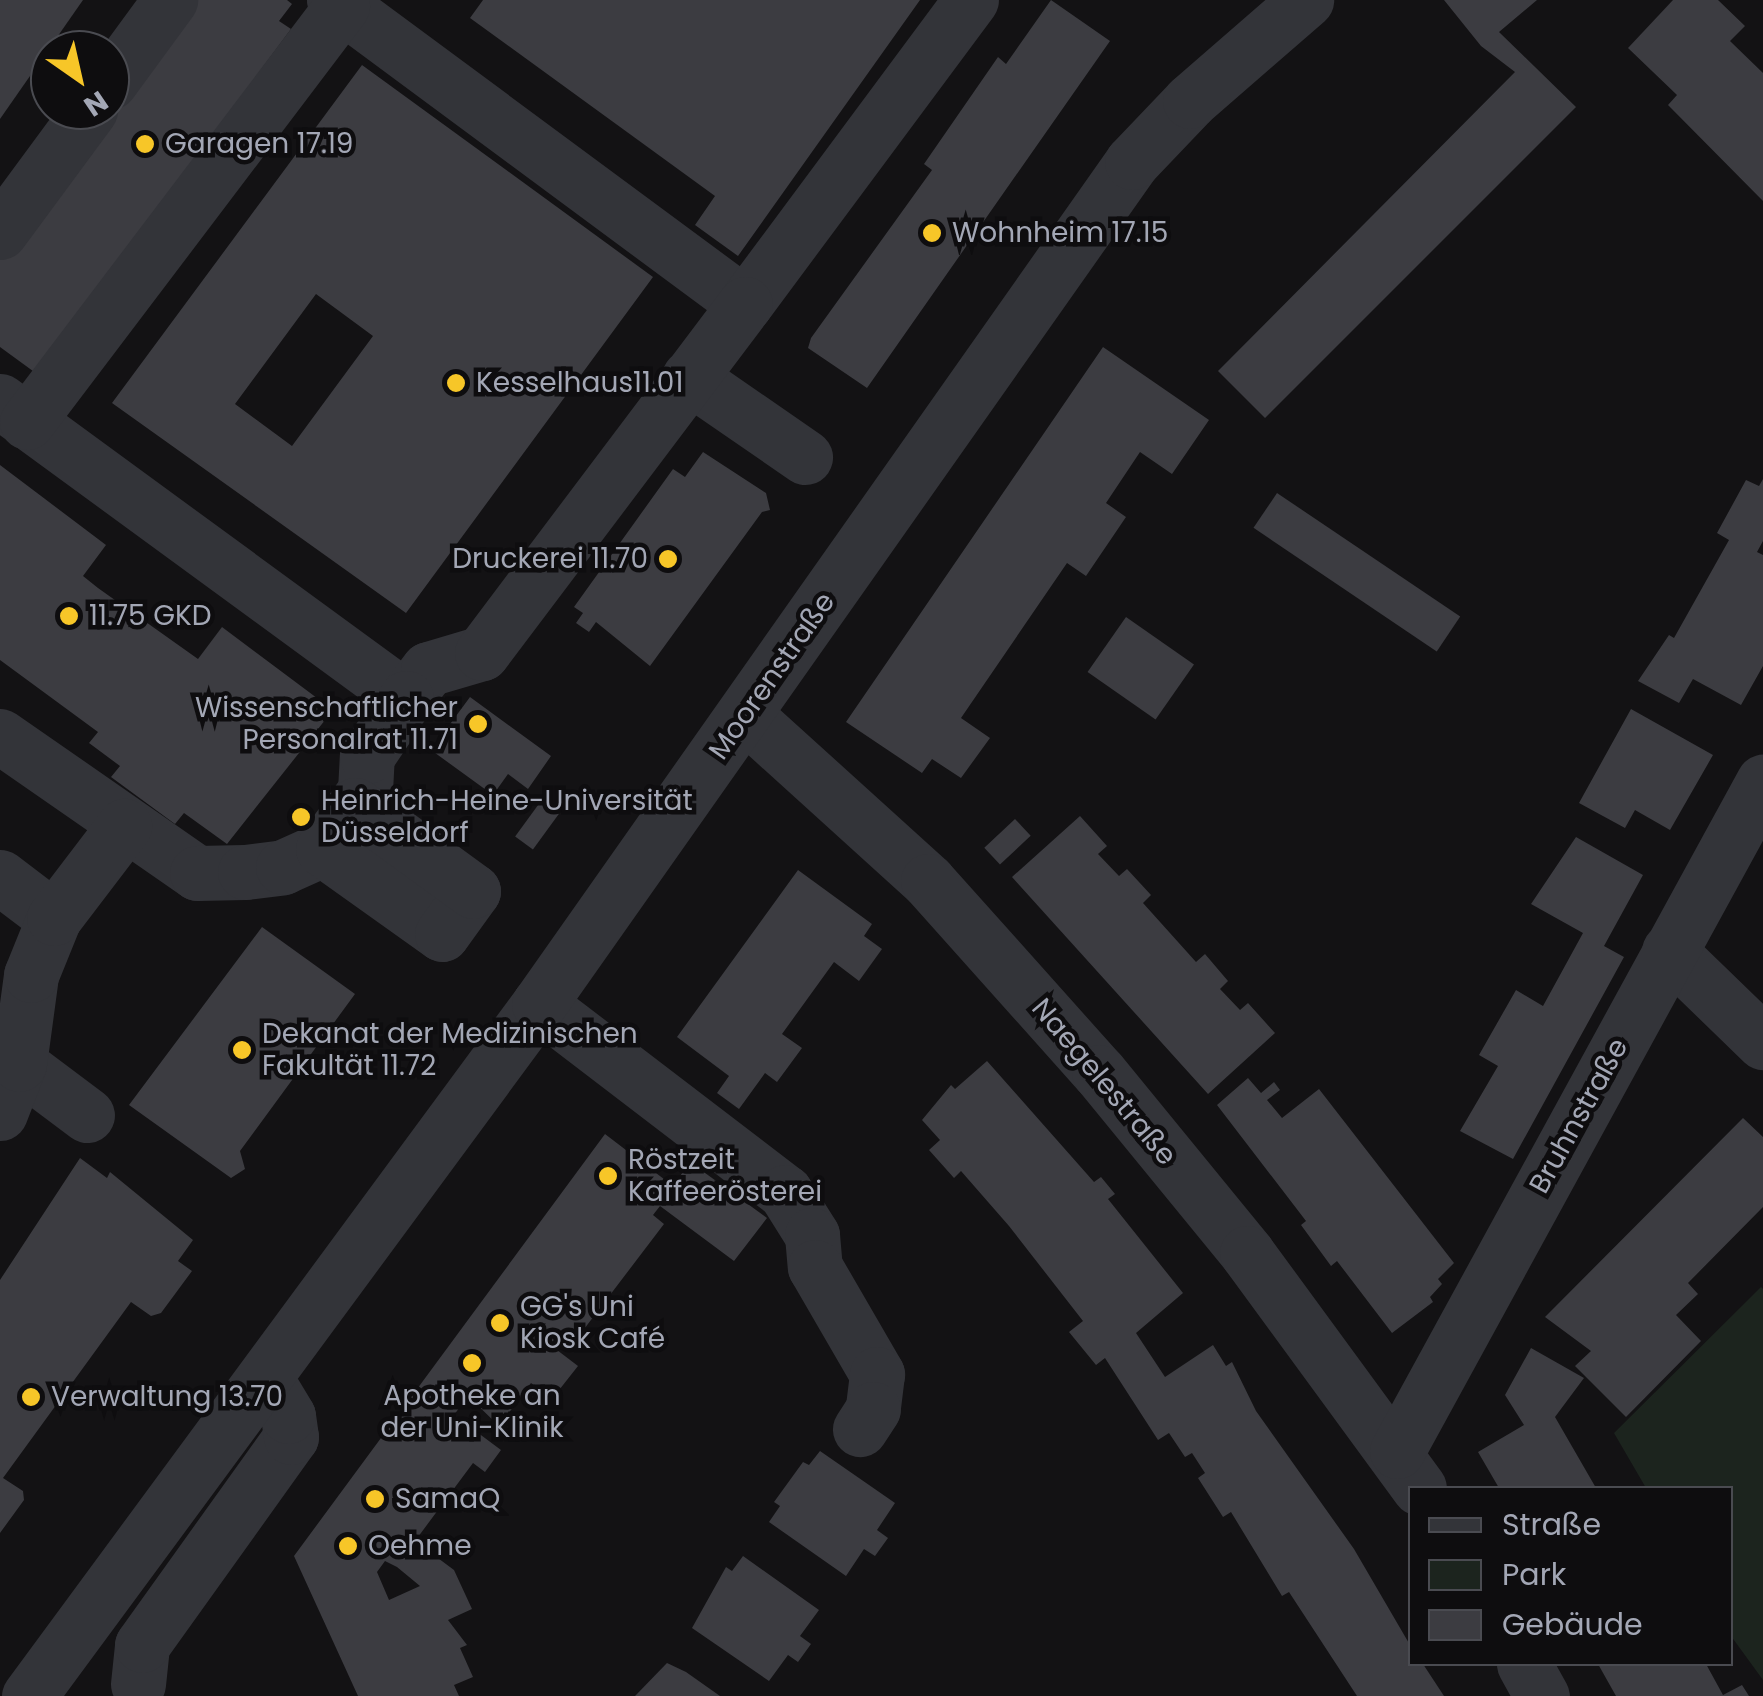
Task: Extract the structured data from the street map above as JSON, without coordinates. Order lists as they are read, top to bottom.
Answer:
{
  "streets": {
    "street": ["Moorenstraße", "Naegelestraße", "Bruhnstraße"]
  },
  "crossings": [
    ["Moorenstraße", "Naegelestraße"],
    ["Naegelestraße", "Bruhnstraße"]
  ],
  "places": [
    "Garagen 17.19",
    "Wohnheim 17.15",
    "Kesselhaus11.01",
    "Druckerei 11.70",
    "11.75 GKD",
    "Wissenschaftlicher Personalrat 11.71",
    "Heinrich-Heine-Universität Düsseldorf",
    "Dekanat der Medizinischen Fakultät 11.72",
    "Röstzeit Kaffeerösterei",
    "GG's Uni Kiosk Café",
    "Apotheke an der Uni-Klinik",
    "Verwaltung 13.70",
    "SamaQ",
    "Oehme"
  ],
  "legend": ["Straße", "Park", "Gebäude"],
  "north": "bottom right"
}
